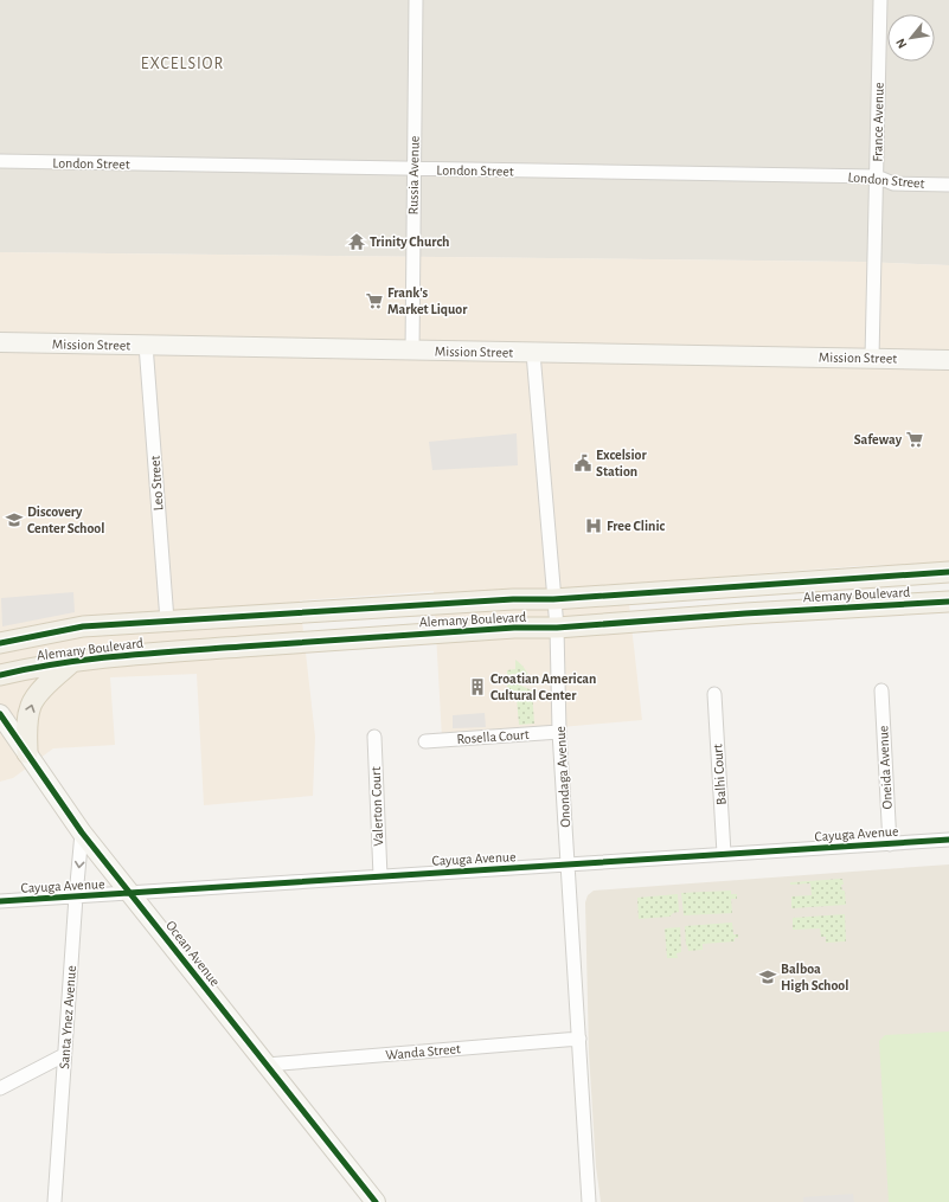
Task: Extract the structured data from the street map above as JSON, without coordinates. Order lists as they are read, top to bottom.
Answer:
{
  "streets": {
    "main road": ["Mission Street", "Alemany Boulevard", "Ocean Avenue"],
    "street": [
      "France Avenue",
      "London Street",
      "Russia Avenue",
      "Leo Street",
      "Rosella Court",
      "Oneida Avenue",
      "Balhi Court",
      "Onondaga Avenue",
      "Valerton Court",
      "Cayuga Avenue",
      "Santa Ynez Avenue",
      "Wanda Street"
    ]
  },
  "crossings": [
    ["France Avenue", "London Street"],
    ["France Avenue", "Mission Street"],
    ["London Street", "Russia Avenue"],
    ["Russia Avenue", "Mission Street"],
    ["Mission Street", "Leo Street"],
    ["Mission Street", "Onondaga Avenue"],
    ["Leo Street", "Alemany Boulevard"],
    ["Alemany Boulevard", "Onondaga Avenue"],
    ["Rosella Court", "Onondaga Avenue"],
    ["Oneida Avenue", "Cayuga Avenue"],
    ["Balhi Court", "Cayuga Avenue"],
    ["Onondaga Avenue", "Cayuga Avenue"],
    ["Onondaga Avenue", "Wanda Street"],
    ["Valerton Court", "Cayuga Avenue"],
    ["Cayuga Avenue", "Ocean Avenue"],
    ["Cayuga Avenue", "Santa Ynez Avenue"],
    ["Ocean Avenue", "Santa Ynez Avenue"],
    ["Ocean Avenue", "Wanda Street"]
  ],
  "districts": ["EXCELSIOR"],
  "places": {
    "temple": ["Trinity Church"],
    "supermarket": ["Frank's Market Liquor", "Safeway"],
    "public building": ["Excelsior Station"],
    "school or university": ["Discovery Center School", "Balboa High School"],
    "hospital": ["Free Clinic"],
    "building": ["Croatian American Cultural Center"]
  },
  "north": "bottom left"
}
